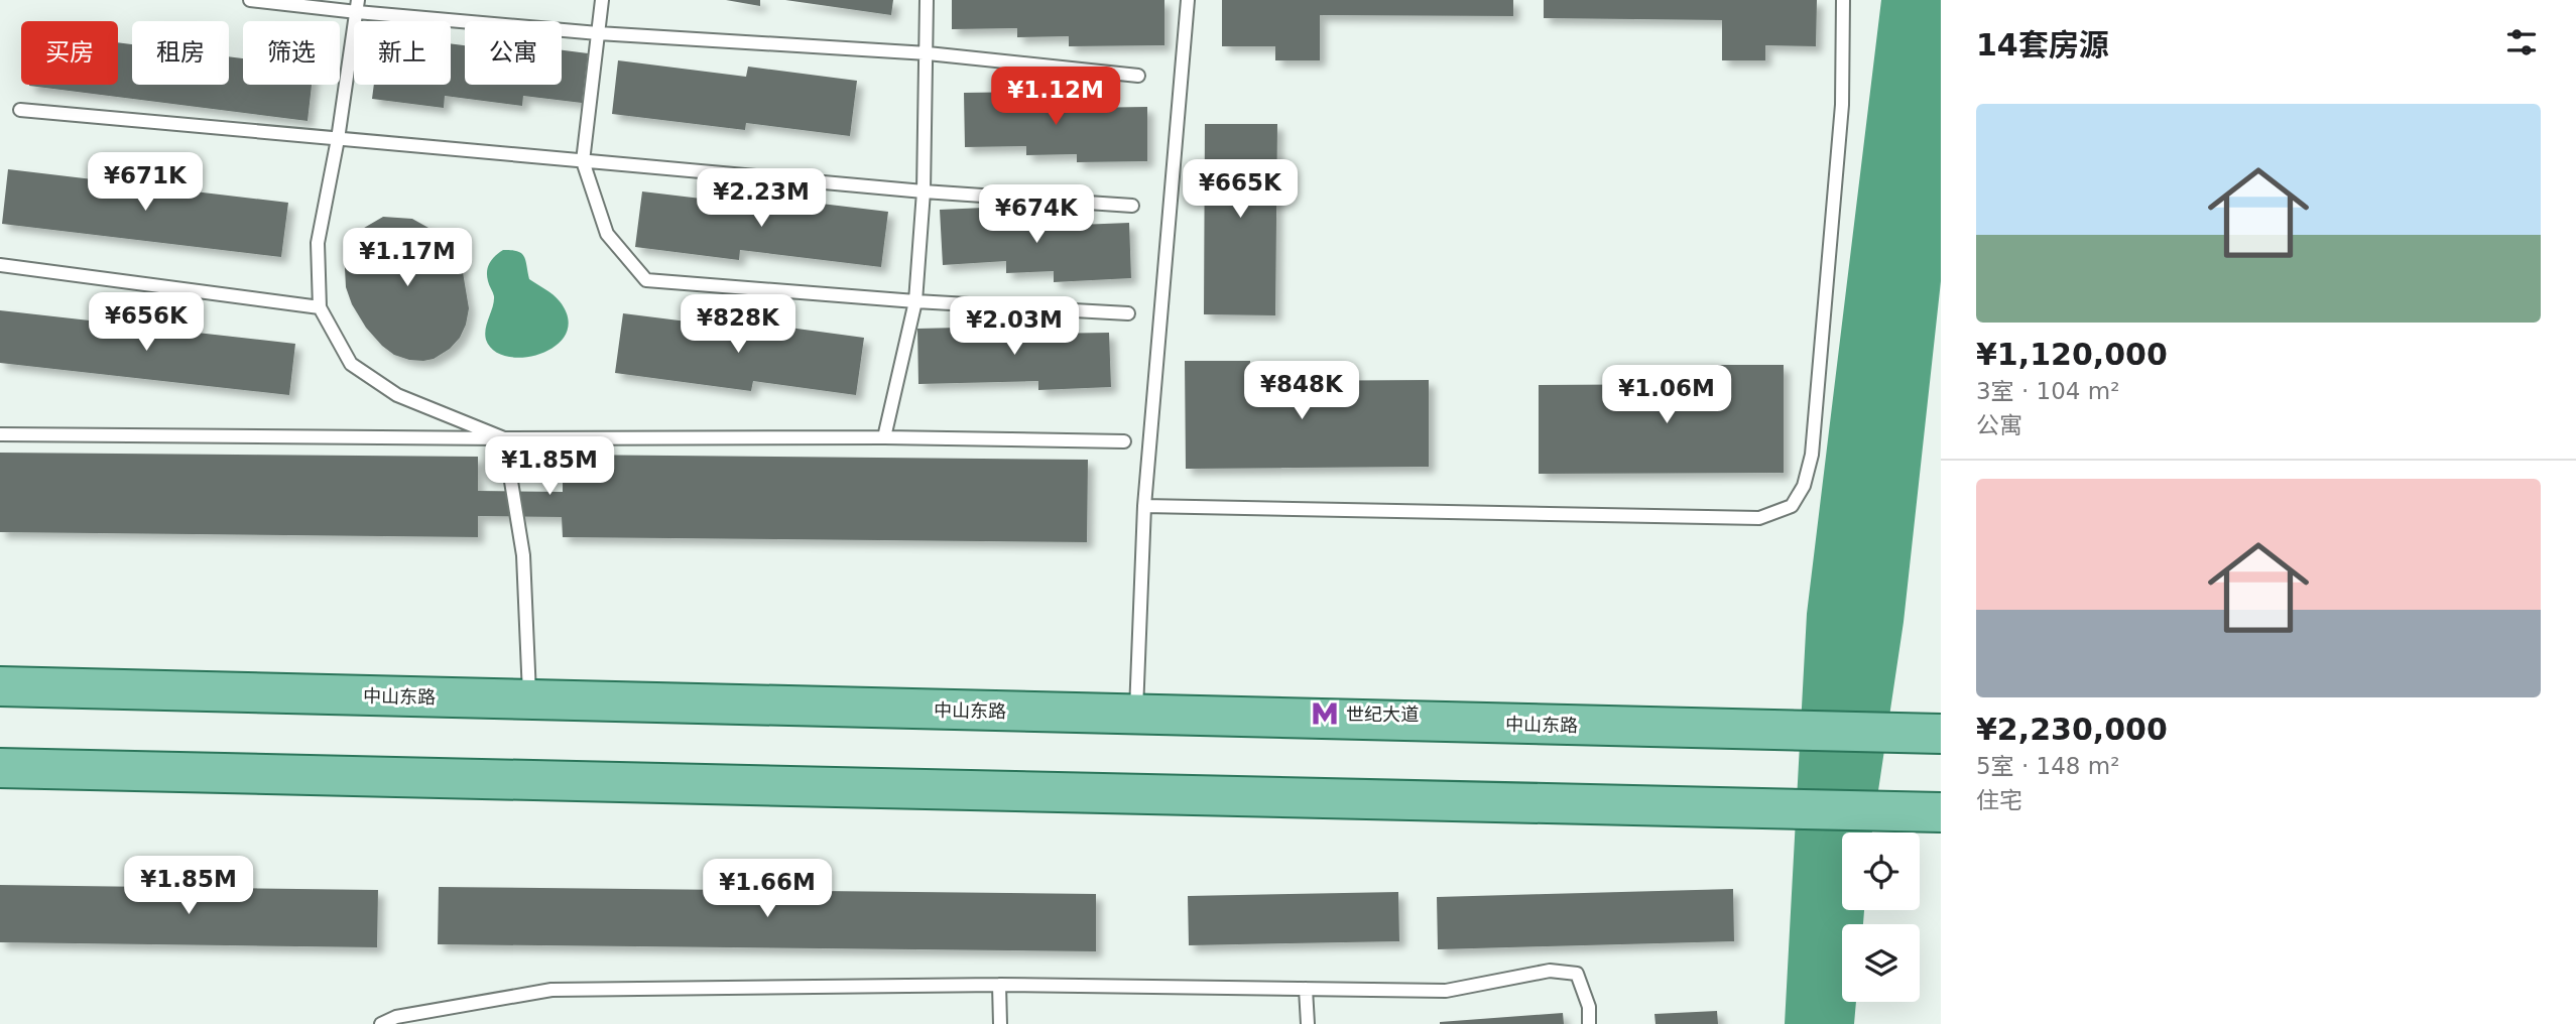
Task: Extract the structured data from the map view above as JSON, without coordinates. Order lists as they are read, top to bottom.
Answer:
{
  "streets": {
    "main road": ["中山东路"]
  },
  "places": {
    "metro station": ["世纪大道"]
  },
  "page": {
    "heading": "14套房源",
    "chip": [
      "买房",
      "租房",
      "筛选",
      "新上",
      "公寓"
    ],
    "price": [
      "¥1.12M",
      "¥671K",
      "¥665K",
      "¥2.23M",
      "¥674K",
      "¥1.17M",
      "¥656K",
      "¥828K",
      "¥2.03M",
      "¥848K",
      "¥1.06M",
      "¥1.85M",
      "¥1.85M",
      "¥1.66M"
    ],
    "list": [
      {
        "name": "¥1,120,000",
        "note": "3室 · 104 m² · 公寓"
      },
      {
        "name": "¥2,230,000",
        "note": "5室 · 148 m² · 住宅"
      }
    ]
  }
}
